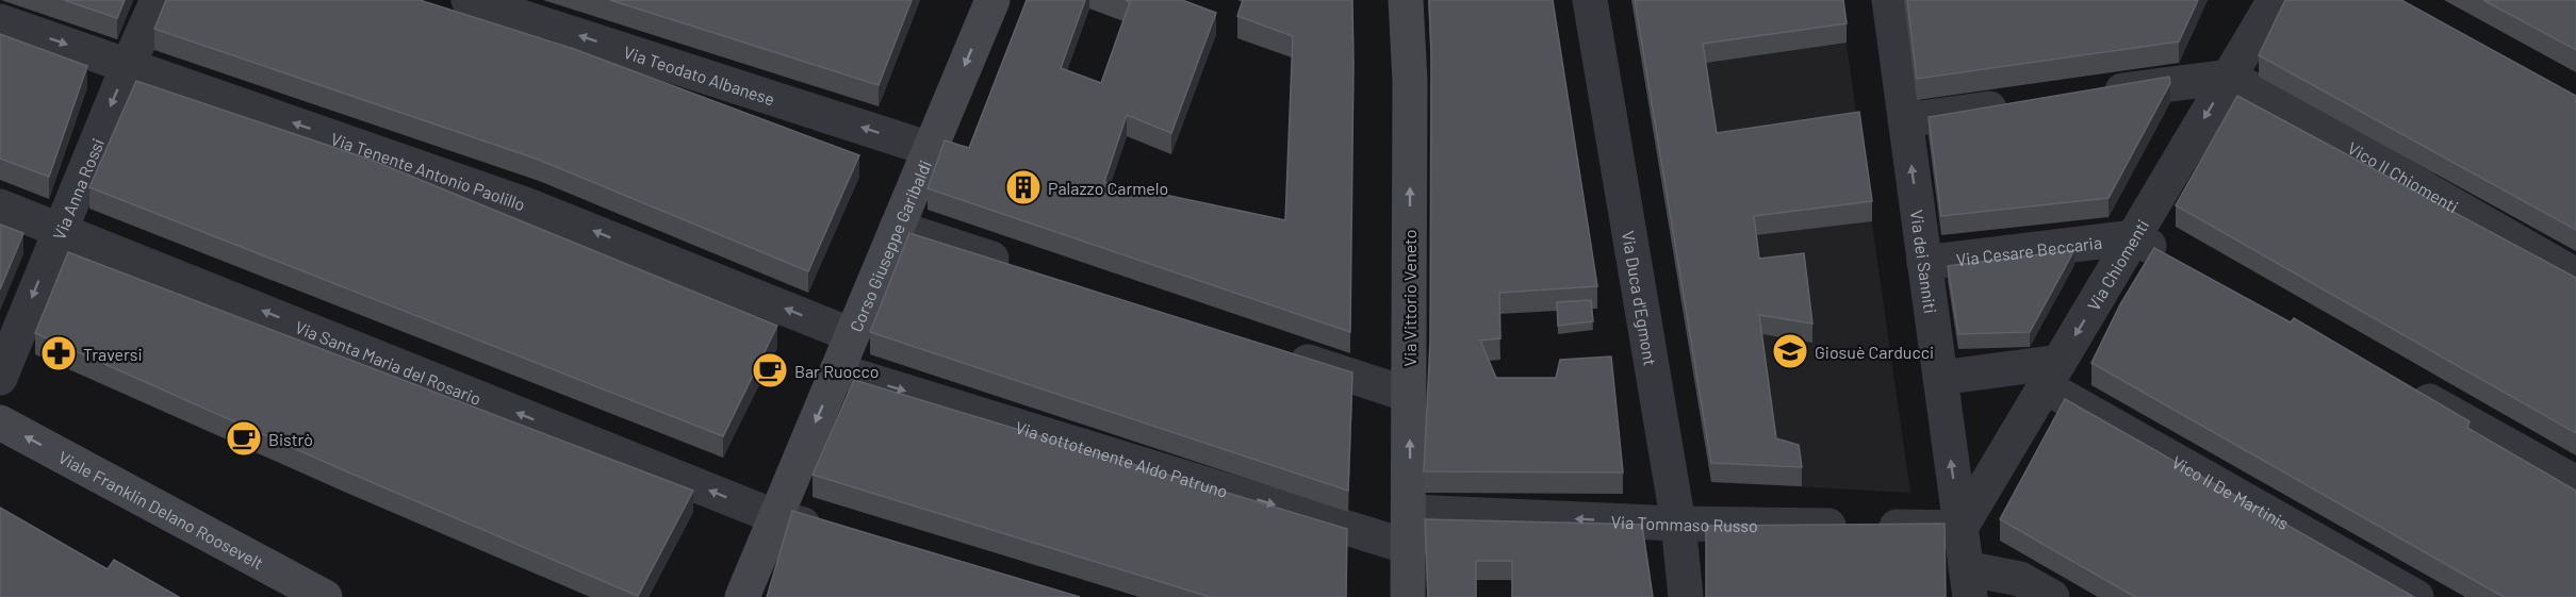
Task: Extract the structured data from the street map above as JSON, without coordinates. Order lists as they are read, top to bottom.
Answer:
{
  "streets": {
    "street": [
      "Via Teodato Albanese",
      "Via Tenente Antonio Paolillo",
      "Vico II Chiomenti",
      "Via Anna Rossi",
      "Corso Giuseppe Garibaldi",
      "Via Cesare Beccaria",
      "Via dei Sanniti",
      "Via Chiomenti",
      "Via Vittorio Veneto",
      "Via Duca d'Egmont",
      "Via Santa Maria del Rosario",
      "Via sottotenente Aldo Patruno",
      "Vico II De Martinis",
      "Viale Franklin Delano Roosevelt",
      "Via Tommaso Russo"
    ]
  },
  "crossings": [
    ["Via Teodato Albanese", "Corso Giuseppe Garibaldi"],
    ["Via Tenente Antonio Paolillo", "Via Anna Rossi"],
    ["Via Tenente Antonio Paolillo", "Corso Giuseppe Garibaldi"],
    ["Vico II Chiomenti", "Via Chiomenti"],
    ["Via Anna Rossi", "Via Santa Maria del Rosario"],
    ["Corso Giuseppe Garibaldi", "Via Santa Maria del Rosario"],
    ["Corso Giuseppe Garibaldi", "Via sottotenente Aldo Patruno"],
    ["Via Cesare Beccaria", "Via dei Sanniti"],
    ["Via Cesare Beccaria", "Via Chiomenti"],
    ["Via dei Sanniti", "Via Chiomenti"],
    ["Via dei Sanniti", "Via Tommaso Russo"],
    ["Via Chiomenti", "Vico II De Martinis"],
    ["Via Chiomenti", "Via Tommaso Russo"],
    ["Via Vittorio Veneto", "Via sottotenente Aldo Patruno"],
    ["Via Vittorio Veneto", "Via Tommaso Russo"],
    ["Via Duca d'Egmont", "Via Tommaso Russo"]
  ],
  "one_way": [
    "Via Teodato Albanese",
    "Via Anna Rossi",
    "Corso Giuseppe Garibaldi",
    "Via dei Sanniti",
    "Via Chiomenti",
    "Via Vittorio Veneto",
    "Via Santa Maria del Rosario",
    "Viale Franklin Delano Roosevelt",
    "Via Tommaso Russo"
  ],
  "places": {
    "building": ["Palazzo Carmelo"],
    "school or university": ["Giosuè Carducci"],
    "pharmacy": ["Traversi"],
    "cafe": ["Bar Ruocco", "Bistrò"]
  }
}
